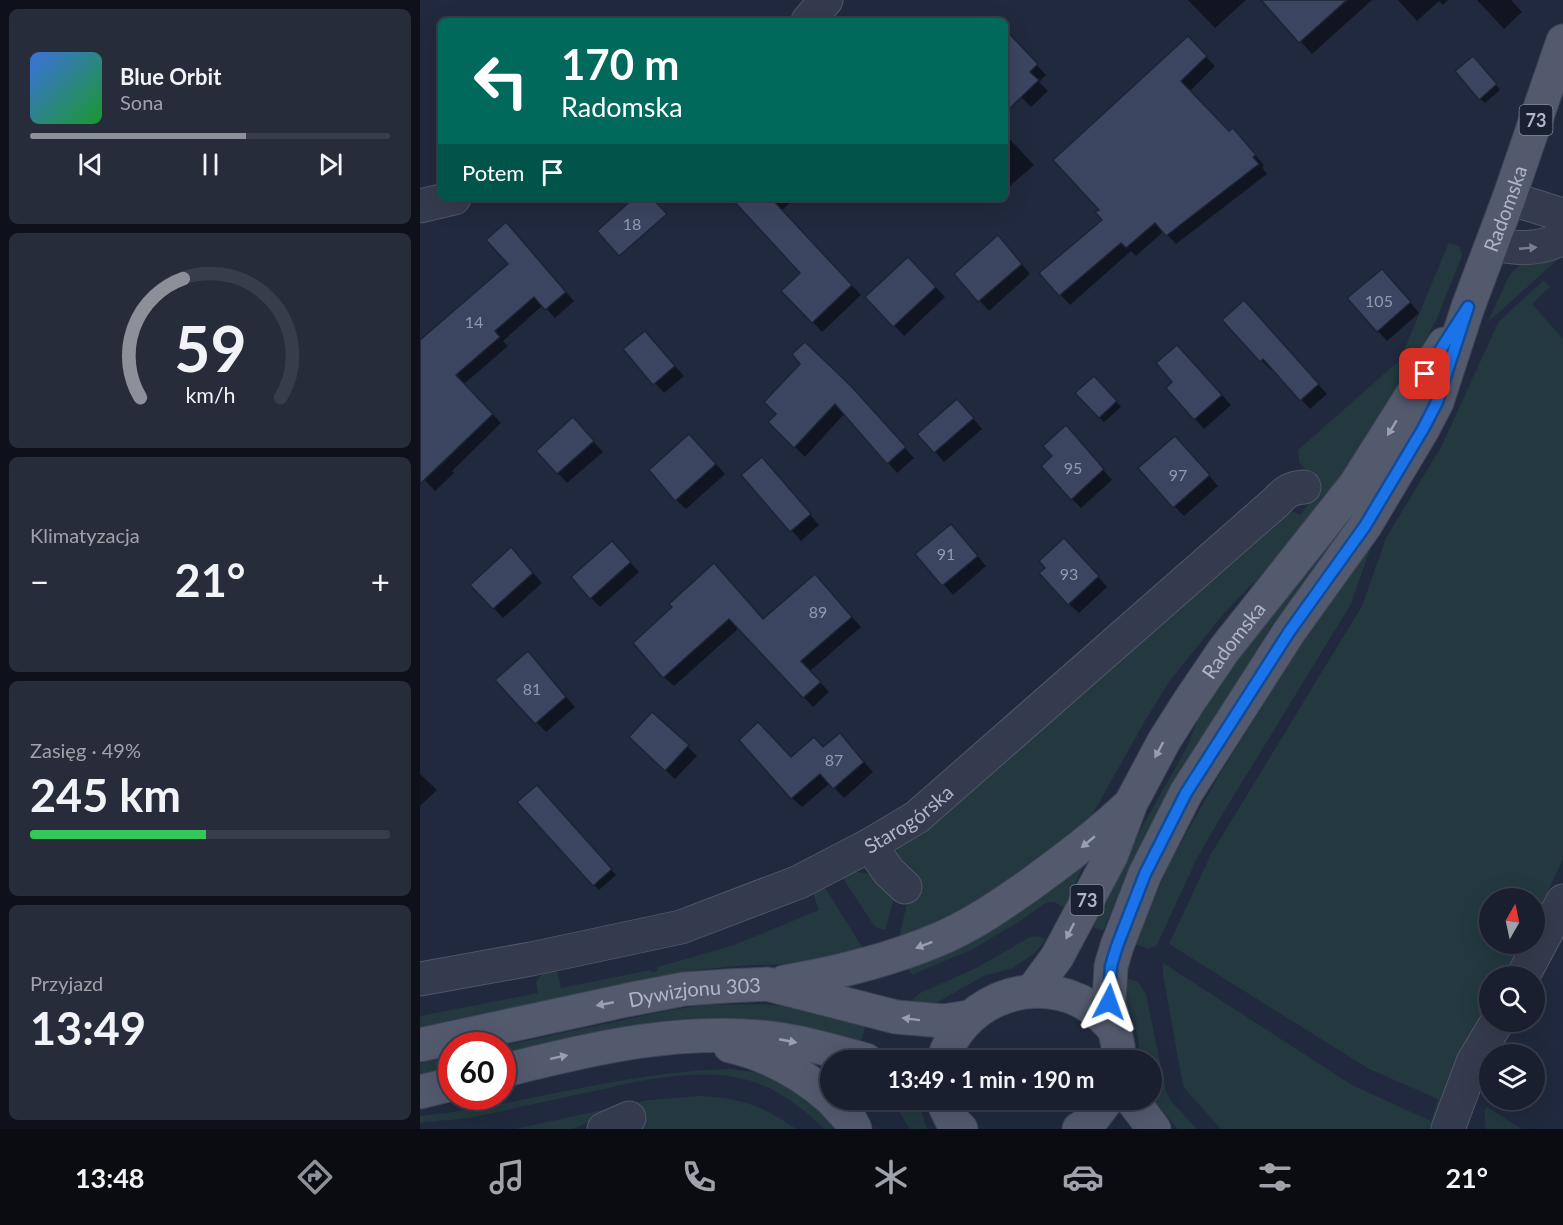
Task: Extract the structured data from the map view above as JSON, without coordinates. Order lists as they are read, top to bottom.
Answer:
{
  "streets": {
    "main road": ["73", "Radomska", "Dywizjonu 303"],
    "street": ["Starogórska"]
  },
  "crossings": [
    ["73", "Radomska"],
    ["73", "Dywizjonu 303"]
  ],
  "house_numbers": [
    "18",
    "105",
    "14",
    "95",
    "97",
    "91",
    "93",
    "89",
    "81",
    "87"
  ],
  "north": "top",
  "page": {
    "turn": ["170 m", "Radomska"],
    "song": ["Blue Orbit", "Sona"],
    "then": "Potem",
    "tile": [
      "Klimatyzacja",
      ["Zasięg · 49%", "245 km"],
      ["Przyjazd", "13:49"]
    ],
    "heat": ["−", "21°", "+"],
    "limit": "60",
    "trip": "13:49 · 1 min · 190 m",
    "tabs": ["13:48", "21°"],
    "gauge": ["59", "km/h"]
  }
}
